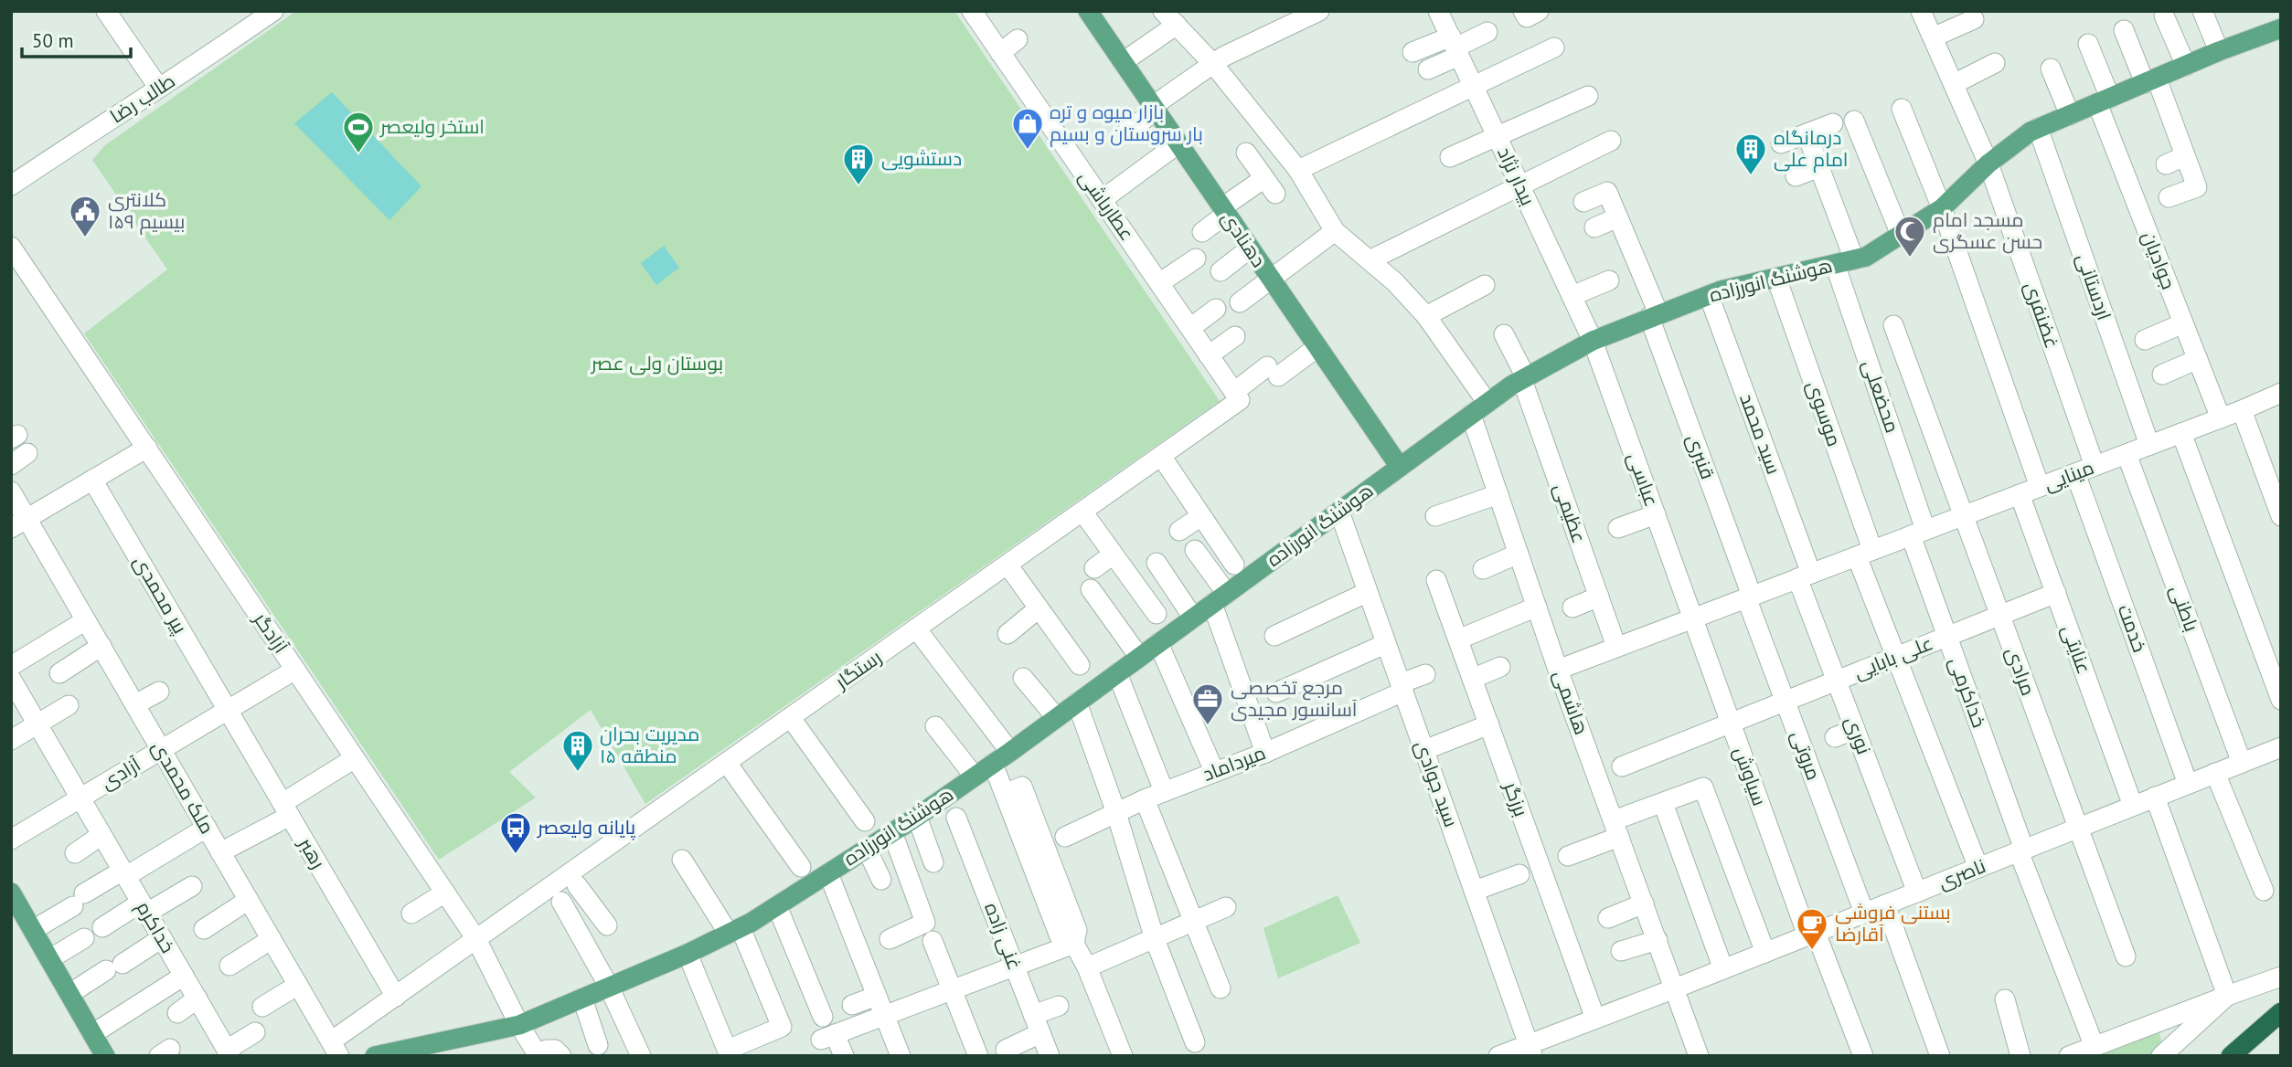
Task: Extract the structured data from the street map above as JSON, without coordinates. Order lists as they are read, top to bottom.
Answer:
{
  "streets": {
    "main road": ["دهنادی", "هوشنگ انورزاده"],
    "street": [
      "طالب رضا",
      "بیدار نژاد",
      "عطارباشی",
      "جوادیان",
      "اردستانی",
      "غضنفری",
      "محضعلی",
      "موسوی",
      "سید محمد",
      "قنبری",
      "مینایی",
      "عباسی",
      "عظیمی",
      "پیر محمدی",
      "باطنی",
      "خدمت",
      "آزادگر",
      "عنایتی",
      "علی بابایی",
      "رستگار",
      "مرادی",
      "خداکرمی",
      "هاشمی",
      "نوری",
      "مروتی",
      "میرداماد",
      "آزادی",
      "سیاوش",
      "سید جوادی",
      "ملک محمدی",
      "برزگر",
      "رهبر",
      "ناصری",
      "خداکرم",
      "غنی زاده"
    ]
  },
  "crossings": [
    ["بیدار نژاد", "هوشنگ انورزاده"],
    ["بیدار نژاد", "عباسی"],
    ["عطارباشی", "رستگار"],
    ["دهنادی", "هوشنگ انورزاده"],
    ["دهنادی", "رستگار"],
    ["جوادیان", "هوشنگ انورزاده"],
    ["جوادیان", "مینایی"],
    ["هوشنگ انورزاده", "اردستانی"],
    ["هوشنگ انورزاده", "غضنفری"],
    ["هوشنگ انورزاده", "محضعلی"],
    ["هوشنگ انورزاده", "موسوی"],
    ["هوشنگ انورزاده", "سید محمد"],
    ["هوشنگ انورزاده", "قنبری"],
    ["هوشنگ انورزاده", "عباسی"],
    ["هوشنگ انورزاده", "عظیمی"],
    ["هوشنگ انورزاده", "آزادگر"],
    ["هوشنگ انورزاده", "هاشمی"],
    ["هوشنگ انورزاده", "سید جوادی"],
    ["اردستانی", "مینایی"],
    ["غضنفری", "مینایی"],
    ["محضعلی", "مینایی"],
    ["محضعلی", "خداکرمی"],
    ["موسوی", "مینایی"],
    ["سید محمد", "مینایی"],
    ["سید محمد", "نوری"],
    ["قنبری", "مینایی"],
    ["قنبری", "مروتی"],
    ["مینایی", "عباسی"],
    ["مینایی", "عظیمی"],
    ["مینایی", "باطنی"],
    ["مینایی", "خدمت"],
    ["مینایی", "عنایتی"],
    ["مینایی", "مرادی"],
    ["مینایی", "خداکرمی"],
    ["مینایی", "هاشمی"],
    ["مینایی", "نوری"],
    ["مینایی", "مروتی"],
    ["مینایی", "سیاوش"],
    ["عباسی", "سیاوش"],
    ["پیر محمدی", "آزادی"],
    ["پیر محمدی", "رهبر"],
    ["باطنی", "ناصری"],
    ["خدمت", "ناصری"],
    ["آزادگر", "رستگار"],
    ["آزادگر", "آزادی"],
    ["عنایتی", "علی بابایی"],
    ["عنایتی", "ناصری"],
    ["علی بابایی", "مرادی"],
    ["علی بابایی", "خداکرمی"],
    ["علی بابایی", "نوری"],
    ["علی بابایی", "مروتی"],
    ["علی بابایی", "سیاوش"],
    ["رستگار", "ملک محمدی"],
    ["رستگار", "رهبر"],
    ["مرادی", "ناصری"],
    ["خداکرمی", "ناصری"],
    ["هاشمی", "ناصری"],
    ["نوری", "ناصری"],
    ["مروتی", "ناصری"],
    ["میرداماد", "سید جوادی"],
    ["آزادی", "ملک محمدی"],
    ["آزادی", "رهبر"],
    ["آزادی", "خداکرم"],
    ["سیاوش", "ناصری"],
    ["سید جوادی", "ناصری"],
    ["برزگر", "ناصری"]
  ],
  "parks": ["بوستان ولی عصر"],
  "places": {
    "shop": ["بازار میوه و تره بار سروستان و بسیم"],
    "sports": ["استخر ولیعصر"],
    "building": ["درمانگاه امام علی", "دستشویی", "مدیریت بحران منطقه ۱۵"],
    "public building": ["کلانتری ۱۵۹ بیسیم"],
    "mosque": ["مسجد امام حسن عسگری"],
    "office": ["مرجع تخصصی آسانسور مجیدی"],
    "bus stop": ["پایانه ولیعصر"],
    "cafe": ["بستنی فروشی آقارضا"]
  },
  "scale_bar": "50 m"
}
